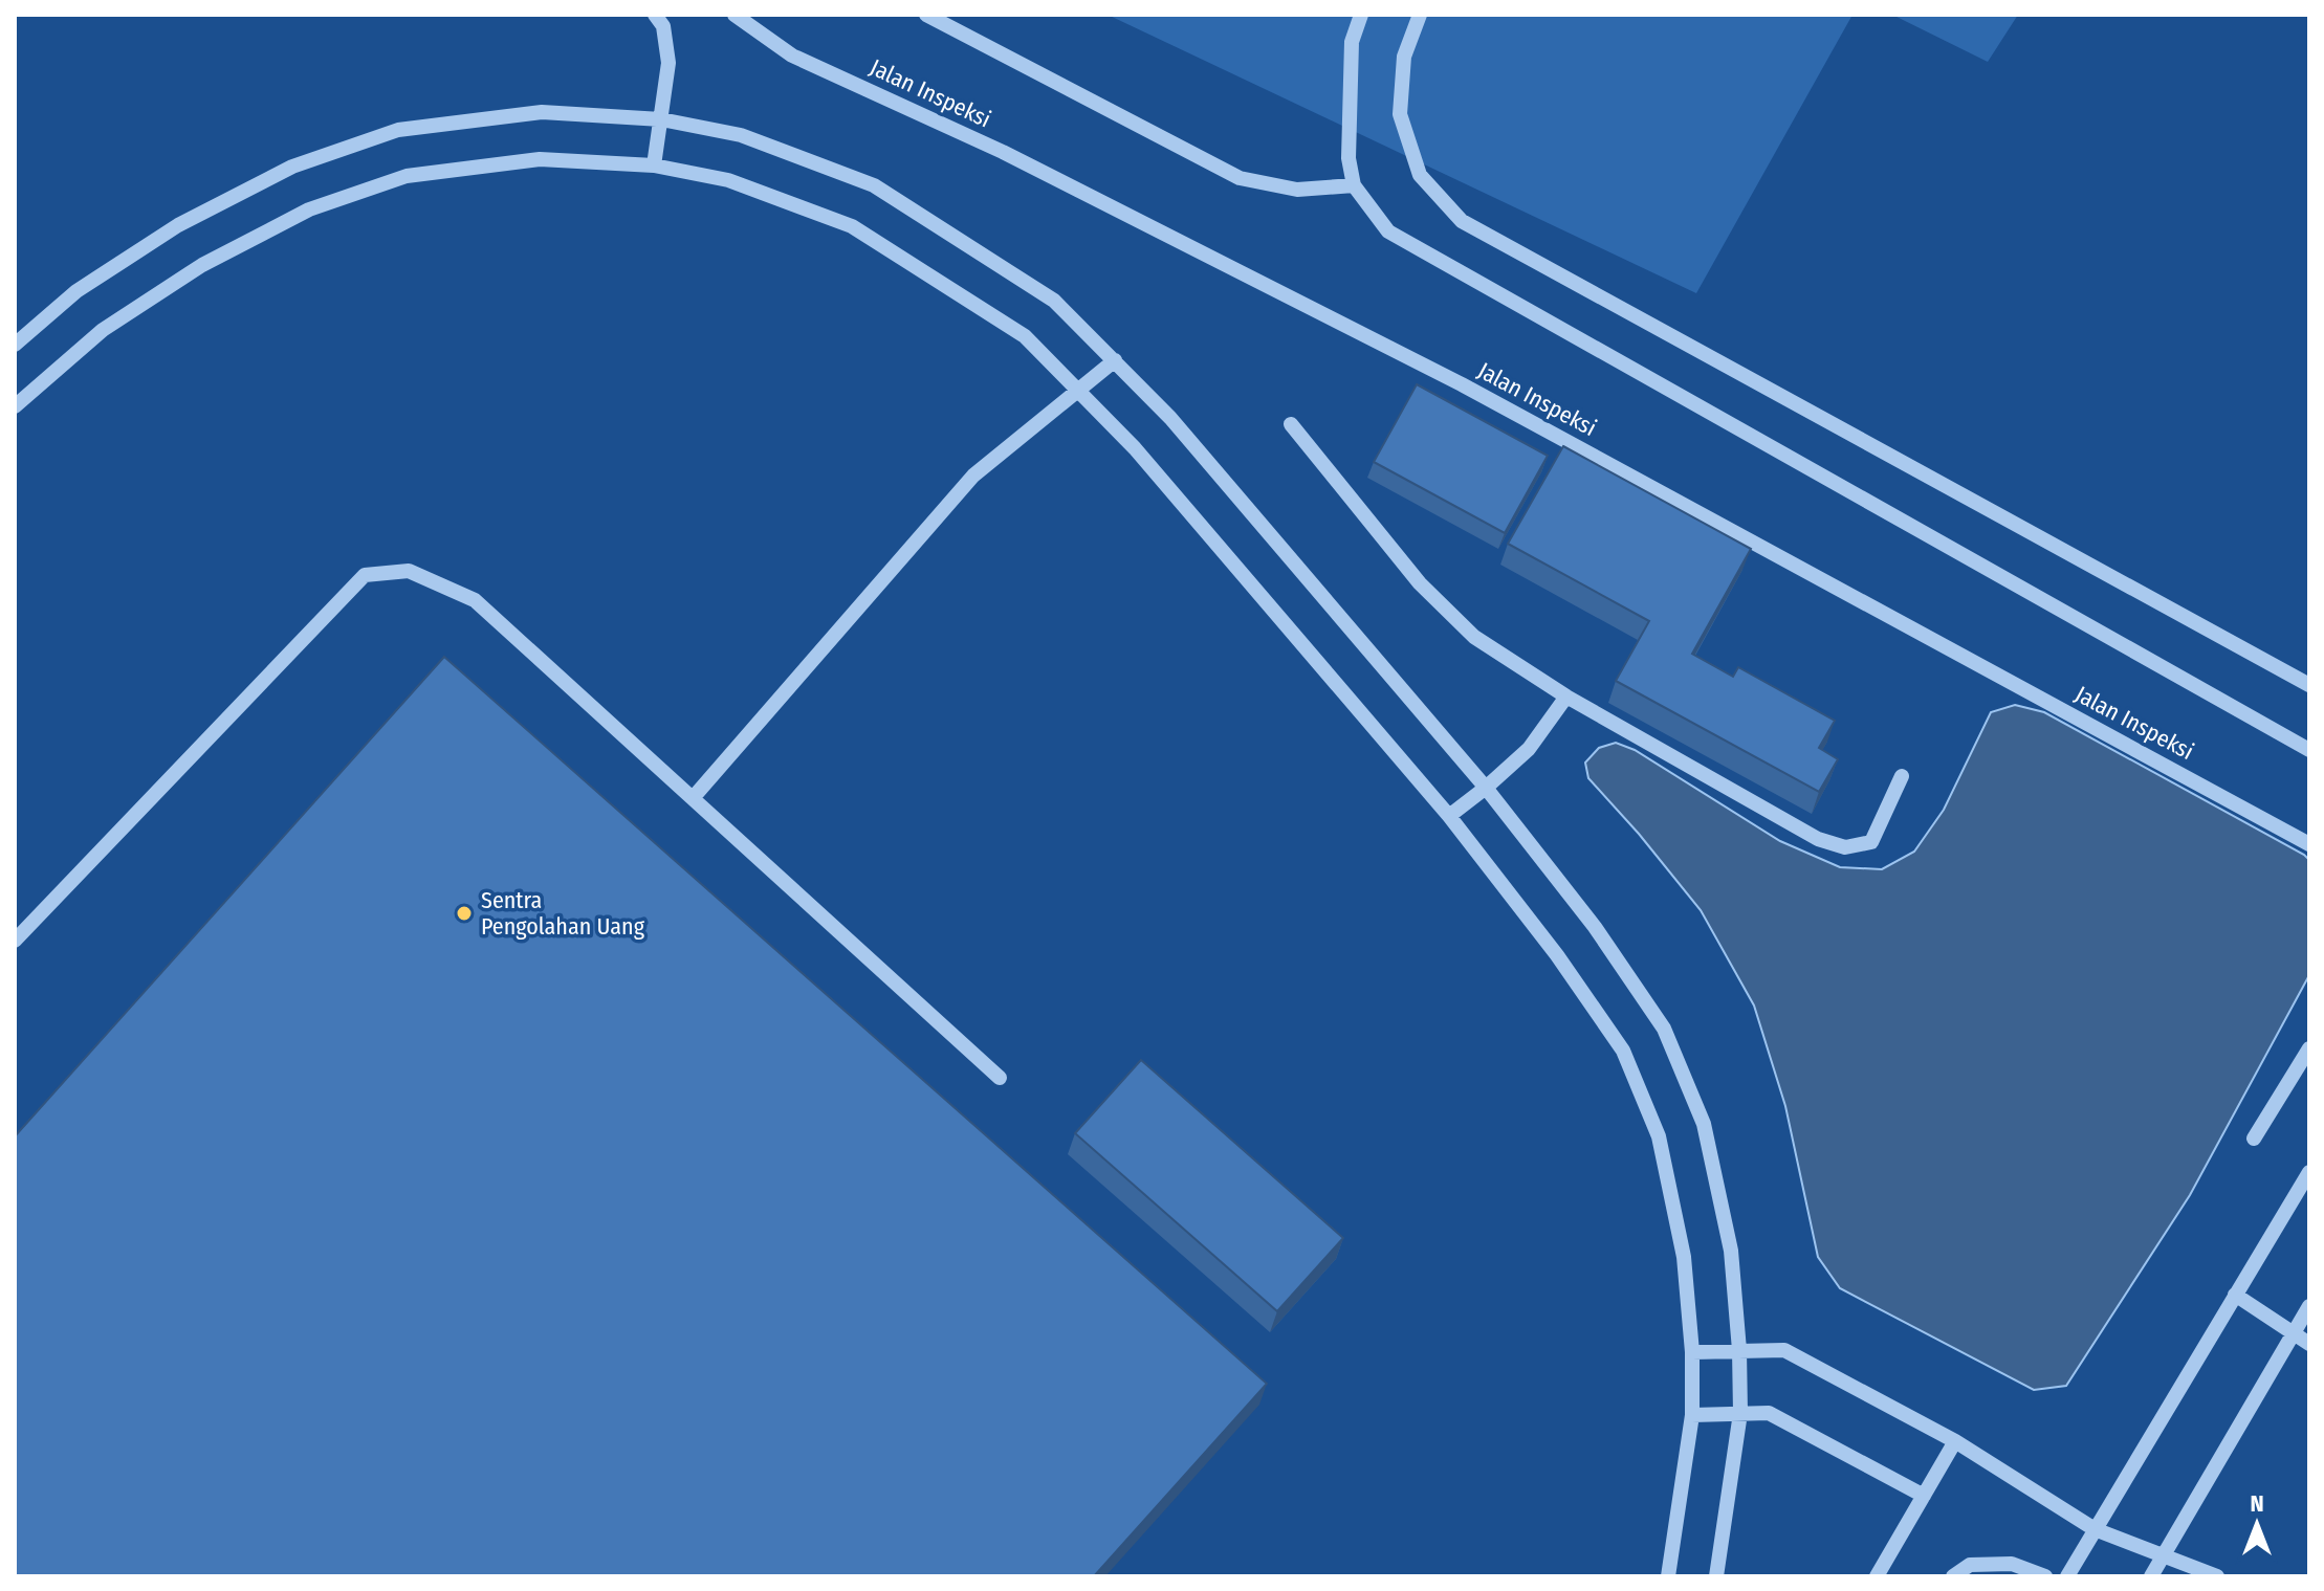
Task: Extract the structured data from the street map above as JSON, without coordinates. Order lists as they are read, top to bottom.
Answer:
{
  "streets": {
    "lane": ["Jalan Inspeksi"]
  },
  "places": ["Sentra Pengolahan Uang"],
  "north": "top"
}
